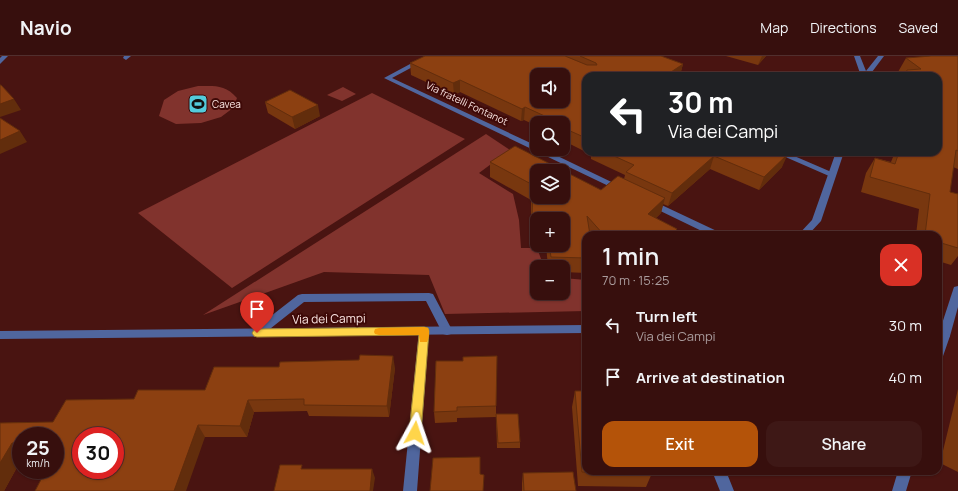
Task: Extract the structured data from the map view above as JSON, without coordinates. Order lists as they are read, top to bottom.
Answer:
{
  "streets": {
    "street": ["Via fratelli Fontanot", "Via dei Campi"]
  },
  "places": {
    "sports": ["Cavea"]
  },
  "page": {
    "header": "Navio",
    "nav": ["Map", "Directions", "Saved"],
    "map_buttons": ["+", "−"],
    "turn": ["30 m", "Via dei Campi"],
    "heading": ["1 min", "70 m · 15:25"],
    "list": [
      {
        "name": "Turn left",
        "note": "Via dei Campi",
        "value": "30 m"
      },
      {
        "name": "Arrive at destination",
        "value": "40 m"
      }
    ],
    "buttons": ["Exit", "Share"],
    "speed": "25 km/h",
    "limit": "30"
  }
}
